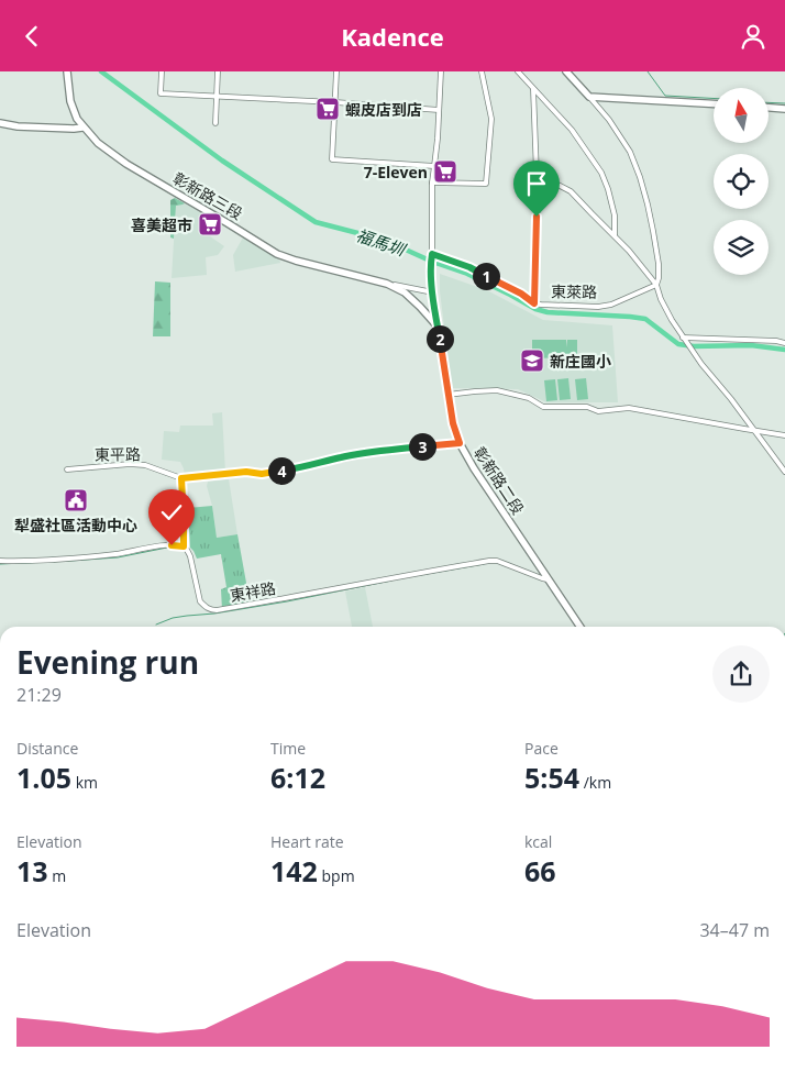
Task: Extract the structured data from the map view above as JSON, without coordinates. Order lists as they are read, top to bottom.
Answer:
{
  "streets": {
    "street": [
      "彰新路三段",
      "東萊路",
      "東平路",
      "彰新路二段",
      "東祥路"
    ]
  },
  "crossings": [
    ["東平路", "彰新路二段"],
    ["彰新路二段", "東祥路"]
  ],
  "water": ["福馬圳"],
  "places": {
    "supermarket": ["蝦皮店到店", "7-Eleven", "喜美超市"],
    "school or university": ["新庄國小"],
    "public building": ["犁盛社區活動中心"]
  },
  "north": "top",
  "page": {
    "header": "Kadence",
    "pins": [
      "1",
      "2",
      "3",
      "4"
    ],
    "heading": ["Evening run", "21:29"],
    "stats": [
      ["Distance", "1.05 km"],
      ["Time", "6:12"],
      ["Pace", "5:54 /km"],
      ["Elevation", "13 m"],
      ["Heart rate", "142 bpm"],
      ["kcal", "66"]
    ],
    "chart": ["Elevation", "34–47 m"]
  }
}
